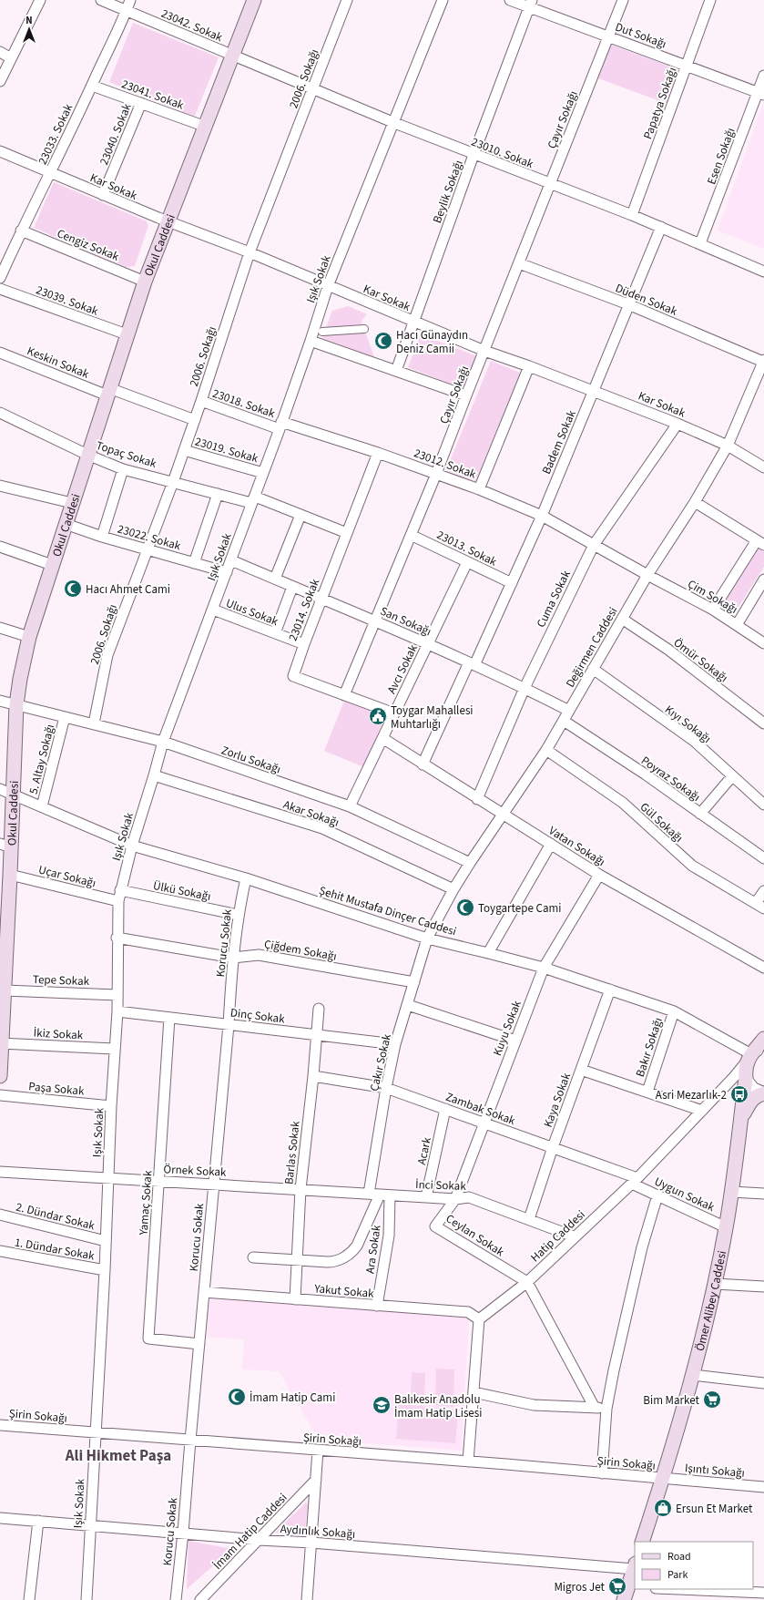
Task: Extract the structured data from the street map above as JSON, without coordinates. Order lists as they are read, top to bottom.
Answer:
{
  "streets": {
    "main road": ["Okul Caddesi", "Ömer Alibey Caddesi"],
    "street": [
      "23042. Sokak",
      "Dut Sokağı",
      "2006. Sokağı",
      "23041. Sokak",
      "Papatya Sokağı",
      "Çayır Sokağı",
      "23033. Sokak",
      "23040. Sokak",
      "23010. Sokak",
      "Esen Sokağı",
      "Kar Sokak",
      "Beylik Sokağı",
      "Cengiz Sokak",
      "Işık Sokak",
      "Düden Sokak",
      "23039. Sokak",
      "Keskin Sokak",
      "23018. Sokak",
      "Badem Sokak",
      "23019. Sokak",
      "Topaç Sokak",
      "23012. Sokak",
      "23022. Sokak",
      "23013. Sokak",
      "Çim Sokağı",
      "Cuma Sokak",
      "23014. Sokak",
      "Ulus Sokak",
      "San Sokağı",
      "Değirmen Caddesi",
      "Ömür Sokağı",
      "Avcı Sokak",
      "Kıyı Sokağı",
      "5. Altay Sokağı",
      "Zorlu Sokağı",
      "Poyraz Sokağı",
      "Akar Sokağı",
      "Gül Sokağı",
      "Vatan Sokağı",
      "Uçar Sokağı",
      "Ülkü Sokağı",
      "Şehit Mustafa Dinçer Caddesi",
      "Korucu Sokak",
      "Çiğdem Sokağı",
      "Tepe Sokak",
      "Dinç Sokak",
      "Kuyu Sokak",
      "İkiz Sokak",
      "Bakır Sokağı",
      "Çakır Sokak",
      "Paşa Sokak",
      "Kaya Sokak",
      "Zambak Sokak",
      "Acark",
      "Barlas Sokak",
      "Örnek Sokak",
      "İnci Sokak",
      "Uygun Sokak",
      "Yamaç Sokak",
      "2. Dündar Sokak",
      "Ceylan Sokak",
      "Hatip Caddesi",
      "1. Dündar Sokak",
      "Ara Sokak",
      "Yakut Sokak",
      "Şirin Sokağı",
      "Işıntı Sokağı",
      "İmam Hatip Caddesi",
      "Aydınlık Sokağı"
    ]
  },
  "crossings": [
    ["23042. Sokak", "23033. Sokak"],
    ["23042. Sokak", "23010. Sokak"],
    ["23042. Sokak", "Okul Caddesi"],
    ["Dut Sokağı", "Papatya Sokağı"],
    ["Dut Sokağı", "Çayır Sokağı"],
    ["Dut Sokağı", "Esen Sokağı"],
    ["Dut Sokağı", "Beylik Sokağı"],
    ["2006. Sokağı", "23010. Sokak"],
    ["2006. Sokağı", "Kar Sokak"],
    ["2006. Sokağı", "Keskin Sokak"],
    ["2006. Sokağı", "23018. Sokak"],
    ["2006. Sokağı", "23019. Sokak"],
    ["2006. Sokağı", "Topaç Sokak"],
    ["2006. Sokağı", "23022. Sokak"],
    ["2006. Sokağı", "Zorlu Sokağı"],
    ["23041. Sokak", "23033. Sokak"],
    ["23041. Sokak", "23040. Sokak"],
    ["23041. Sokak", "Okul Caddesi"],
    ["Papatya Sokağı", "23010. Sokak"],
    ["Çayır Sokağı", "23010. Sokak"],
    ["Çayır Sokağı", "Kar Sokak"],
    ["Çayır Sokağı", "Düden Sokak"],
    ["Çayır Sokağı", "23012. Sokak"],
    ["Çayır Sokağı", "23013. Sokak"],
    ["Çayır Sokağı", "23014. Sokak"],
    ["Çayır Sokağı", "San Sokağı"],
    ["23033. Sokak", "Kar Sokak"],
    ["23033. Sokak", "Cengiz Sokak"],
    ["23040. Sokak", "Kar Sokak"],
    ["23010. Sokak", "Esen Sokağı"],
    ["23010. Sokak", "Beylik Sokağı"],
    ["23010. Sokak", "Okul Caddesi"],
    ["23010. Sokak", "Işık Sokak"],
    ["23010. Sokak", "Badem Sokak"],
    ["Kar Sokak", "Beylik Sokağı"],
    ["Kar Sokak", "Okul Caddesi"],
    ["Kar Sokak", "Işık Sokak"],
    ["Kar Sokak", "Badem Sokak"],
    ["Kar Sokak", "Cuma Sokak"],
    ["Kar Sokak", "Değirmen Caddesi"],
    ["Cengiz Sokak", "Okul Caddesi"],
    ["Okul Caddesi", "23039. Sokak"],
    ["Okul Caddesi", "Keskin Sokak"],
    ["Okul Caddesi", "Topaç Sokak"],
    ["Okul Caddesi", "23022. Sokak"],
    ["Okul Caddesi", "Zorlu Sokağı"],
    ["Okul Caddesi", "Uçar Sokağı"],
    ["Okul Caddesi", "Şehit Mustafa Dinçer Caddesi"],
    ["Okul Caddesi", "Tepe Sokak"],
    ["Okul Caddesi", "İkiz Sokak"],
    ["Işık Sokak", "23018. Sokak"],
    ["Işık Sokak", "23019. Sokak"],
    ["Işık Sokak", "Topaç Sokak"],
    ["Işık Sokak", "23012. Sokak"],
    ["Işık Sokak", "23022. Sokak"],
    ["Işık Sokak", "Ulus Sokak"],
    ["Işık Sokak", "San Sokağı"],
    ["Işık Sokak", "Zorlu Sokağı"],
    ["Işık Sokak", "Akar Sokağı"],
    ["Işık Sokak", "Uçar Sokağı"],
    ["Işık Sokak", "Ülkü Sokağı"],
    ["Işık Sokak", "Şehit Mustafa Dinçer Caddesi"],
    ["Işık Sokak", "Çiğdem Sokağı"],
    ["Işık Sokak", "Tepe Sokak"],
    ["Işık Sokak", "Dinç Sokak"],
    ["Işık Sokak", "İkiz Sokak"],
    ["Işık Sokak", "Paşa Sokak"],
    ["Işık Sokak", "Örnek Sokak"],
    ["Işık Sokak", "2. Dündar Sokak"],
    ["Işık Sokak", "1. Dündar Sokak"],
    ["Işık Sokak", "Şirin Sokağı"],
    ["Işık Sokak", "Aydınlık Sokağı"],
    ["Düden Sokak", "Badem Sokak"],
    ["Düden Sokak", "Değirmen Caddesi"],
    ["23018. Sokak", "23012. Sokak"],
    ["Badem Sokak", "23012. Sokak"],
    ["Badem Sokak", "23013. Sokak"],
    ["Badem Sokak", "San Sokağı"],
    ["Badem Sokak", "Vatan Sokağı"],
    ["Topaç Sokak", "23014. Sokak"],
    ["23012. Sokak", "Çim Sokağı"],
    ["23012. Sokak", "Cuma Sokak"],
    ["23012. Sokak", "23014. Sokak"],
    ["23013. Sokak", "Avcı Sokak"],
    ["Çim Sokağı", "Cuma Sokak"],
    ["Çim Sokağı", "Değirmen Caddesi"],
    ["Cuma Sokak", "San Sokağı"],
    ["Cuma Sokak", "Vatan Sokağı"],
    ["23014. Sokak", "Ulus Sokak"],
    ["23014. Sokak", "San Sokağı"],
    ["23014. Sokak", "Avcı Sokak"],
    ["San Sokağı", "Değirmen Caddesi"],
    ["San Sokağı", "Avcı Sokak"],
    ["Değirmen Caddesi", "Ömür Sokağı"],
    ["Değirmen Caddesi", "Kıyı Sokağı"],
    ["Değirmen Caddesi", "Zorlu Sokağı"],
    ["Değirmen Caddesi", "Poyraz Sokağı"],
    ["Değirmen Caddesi", "Akar Sokağı"],
    ["Değirmen Caddesi", "Gül Sokağı"],
    ["Değirmen Caddesi", "Vatan Sokağı"],
    ["Değirmen Caddesi", "Şehit Mustafa Dinçer Caddesi"],
    ["Değirmen Caddesi", "Çakır Sokak"],
    ["Avcı Sokak", "Zorlu Sokağı"],
    ["Avcı Sokak", "Vatan Sokağı"],
    ["5. Altay Sokağı", "Zorlu Sokağı"],
    ["5. Altay Sokağı", "Şehit Mustafa Dinçer Caddesi"],
    ["Vatan Sokağı", "Kuyu Sokak"],
    ["Ülkü Sokağı", "Korucu Sokak"],
    ["Şehit Mustafa Dinçer Caddesi", "Korucu Sokak"],
    ["Şehit Mustafa Dinçer Caddesi", "Kuyu Sokak"],
    ["Şehit Mustafa Dinçer Caddesi", "Bakır Sokağı"],
    ["Şehit Mustafa Dinçer Caddesi", "Çakır Sokak"],
    ["Şehit Mustafa Dinçer Caddesi", "Kaya Sokak"],
    ["Şehit Mustafa Dinçer Caddesi", "Hatip Caddesi"],
    ["Şehit Mustafa Dinçer Caddesi", "Ömer Alibey Caddesi"],
    ["Korucu Sokak", "Çiğdem Sokağı"],
    ["Korucu Sokak", "Dinç Sokak"],
    ["Korucu Sokak", "Örnek Sokak"],
    ["Korucu Sokak", "Yamaç Sokak"],
    ["Korucu Sokak", "Yakut Sokak"],
    ["Korucu Sokak", "Şirin Sokağı"],
    ["Korucu Sokak", "Aydınlık Sokağı"],
    ["Çiğdem Sokağı", "Çakır Sokak"],
    ["Dinç Sokak", "Çakır Sokak"],
    ["Dinç Sokak", "Barlas Sokak"],
    ["Dinç Sokak", "Yamaç Sokak"],
    ["Kuyu Sokak", "Zambak Sokak"],
    ["Kuyu Sokak", "İnci Sokak"],
    ["Kuyu Sokak", "Ceylan Sokak"],
    ["Bakır Sokağı", "Kaya Sokak"],
    ["Bakır Sokağı", "Hatip Caddesi"],
    ["Çakır Sokak", "Zambak Sokak"],
    ["Çakır Sokak", "İnci Sokak"],
    ["Kaya Sokak", "Zambak Sokak"],
    ["Kaya Sokak", "İnci Sokak"],
    ["Zambak Sokak", "Acark"],
    ["Zambak Sokak", "Barlas Sokak"],
    ["Zambak Sokak", "Uygun Sokak"],
    ["Zambak Sokak", "Hatip Caddesi"],
    ["Acark", "İnci Sokak"],
    ["Barlas Sokak", "Örnek Sokak"],
    ["Barlas Sokak", "İnci Sokak"],
    ["Barlas Sokak", "Ara Sokak"],
    ["Barlas Sokak", "Yakut Sokak"],
    ["Örnek Sokak", "İnci Sokak"],
    ["Örnek Sokak", "Yamaç Sokak"],
    ["İnci Sokak", "Ceylan Sokak"],
    ["İnci Sokak", "Hatip Caddesi"],
    ["İnci Sokak", "Ara Sokak"],
    ["Uygun Sokak", "Hatip Caddesi"],
    ["Uygun Sokak", "Ömer Alibey Caddesi"],
    ["Ceylan Sokak", "Hatip Caddesi"],
    ["Hatip Caddesi", "Yakut Sokak"],
    ["Hatip Caddesi", "Ömer Alibey Caddesi"],
    ["Ara Sokak", "Yakut Sokak"],
    ["Ömer Alibey Caddesi", "Şirin Sokağı"],
    ["Ömer Alibey Caddesi", "Işıntı Sokağı"],
    ["Şirin Sokağı", "Işıntı Sokağı"],
    ["İmam Hatip Caddesi", "Aydınlık Sokağı"]
  ],
  "districts": ["Ali Hikmet Paşa"],
  "places": {
    "mosque": [
      "Hacı Günaydın Deniz Camii",
      "Hacı Ahmet Cami",
      "Toygartepe Cami",
      "İmam Hatip Cami"
    ],
    "public building": ["Toygar Mahallesi Muhtarlığı"],
    "bus stop": ["Asri Mezarlık-2"],
    "supermarket": ["Bim Market", "Migros Jet"],
    "school or university": ["Balıkesir Anadolu İmam Hatip Lisesi"],
    "shop": ["Ersun Et Market"]
  },
  "legend": ["Road", "Park"],
  "north": "top"
}
